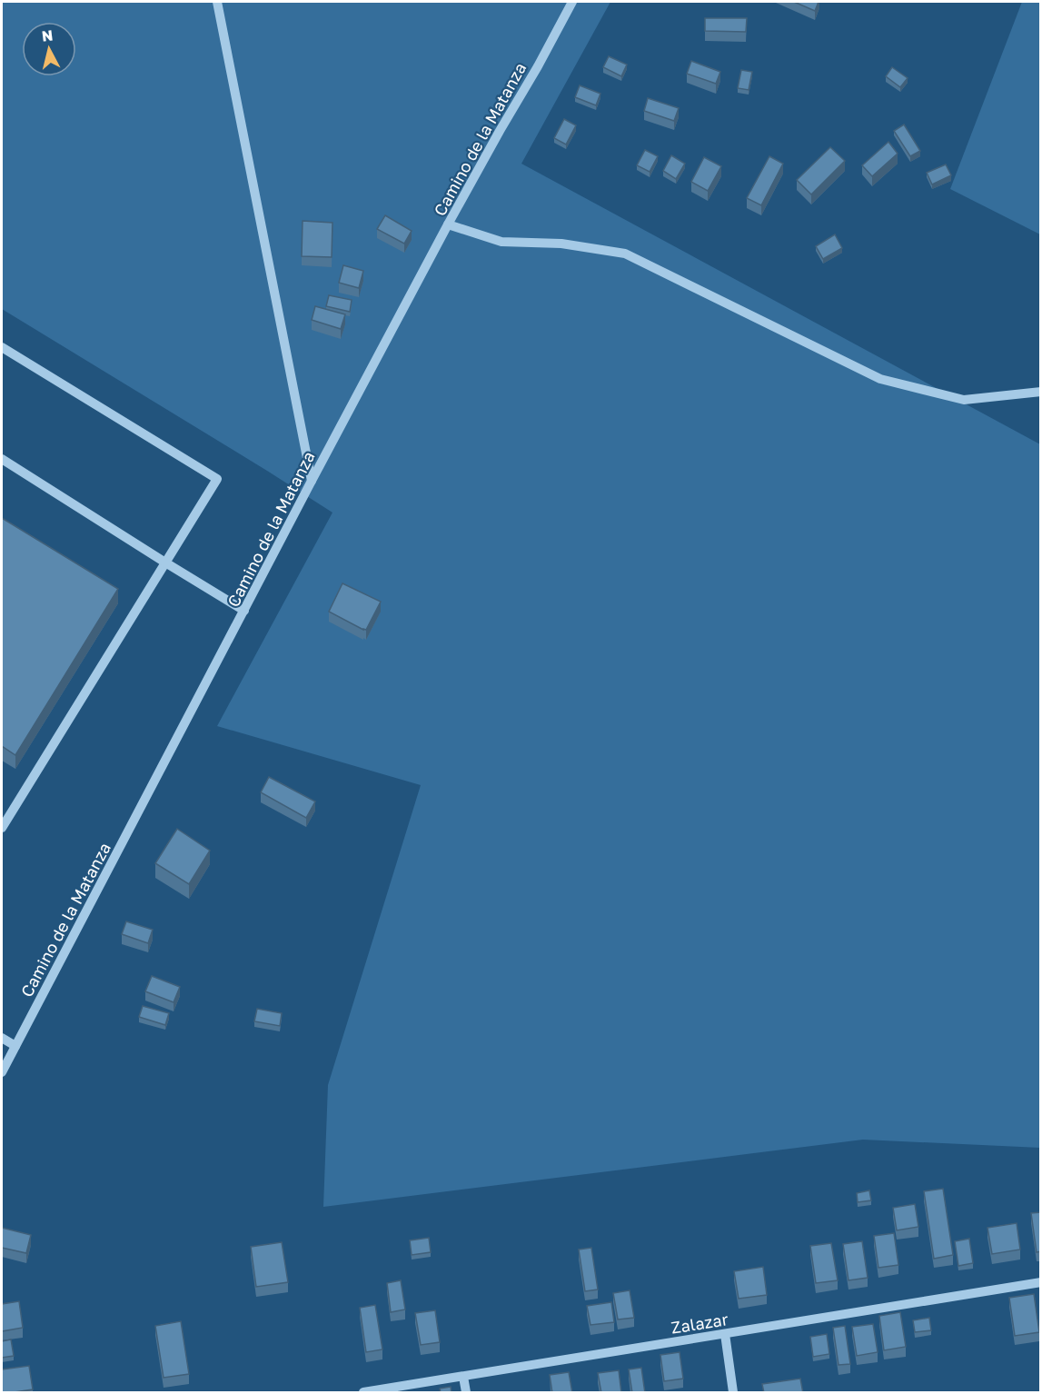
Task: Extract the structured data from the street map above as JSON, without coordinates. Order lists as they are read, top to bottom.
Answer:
{
  "streets": {
    "street": ["Camino de la Matanza", "Zalazar"]
  },
  "north": "top"
}
